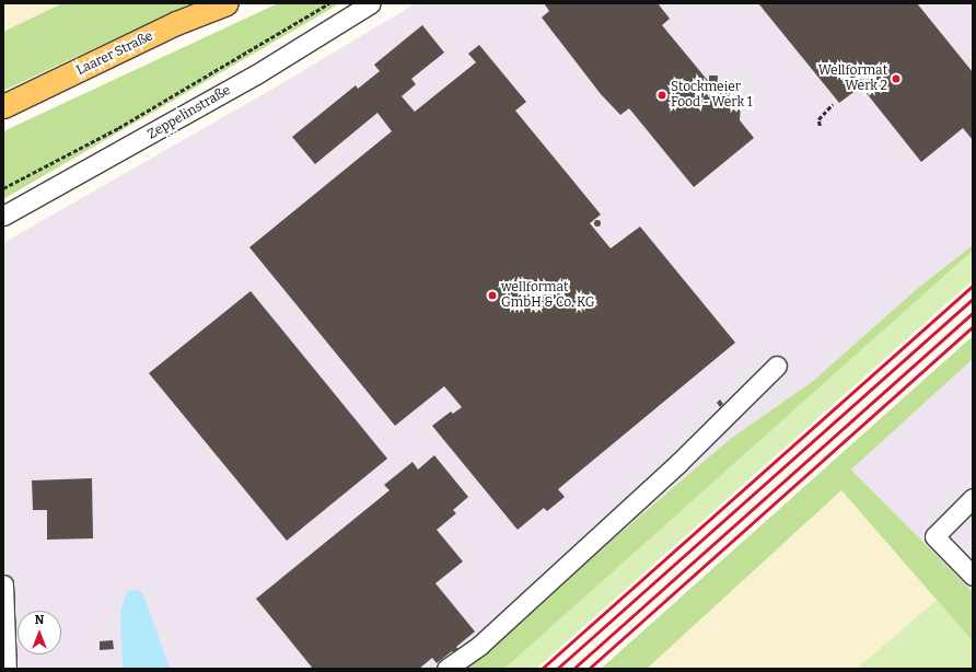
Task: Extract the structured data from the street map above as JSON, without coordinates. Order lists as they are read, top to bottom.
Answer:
{
  "streets": {
    "main road": ["Laarer Straße"],
    "street": ["Zeppelinstraße"]
  },
  "places": ["Wellformat Werk 2", "Stockmeier Food - Werk 1", "wellformat GmbH & Co. KG"],
  "north": "top"
}
